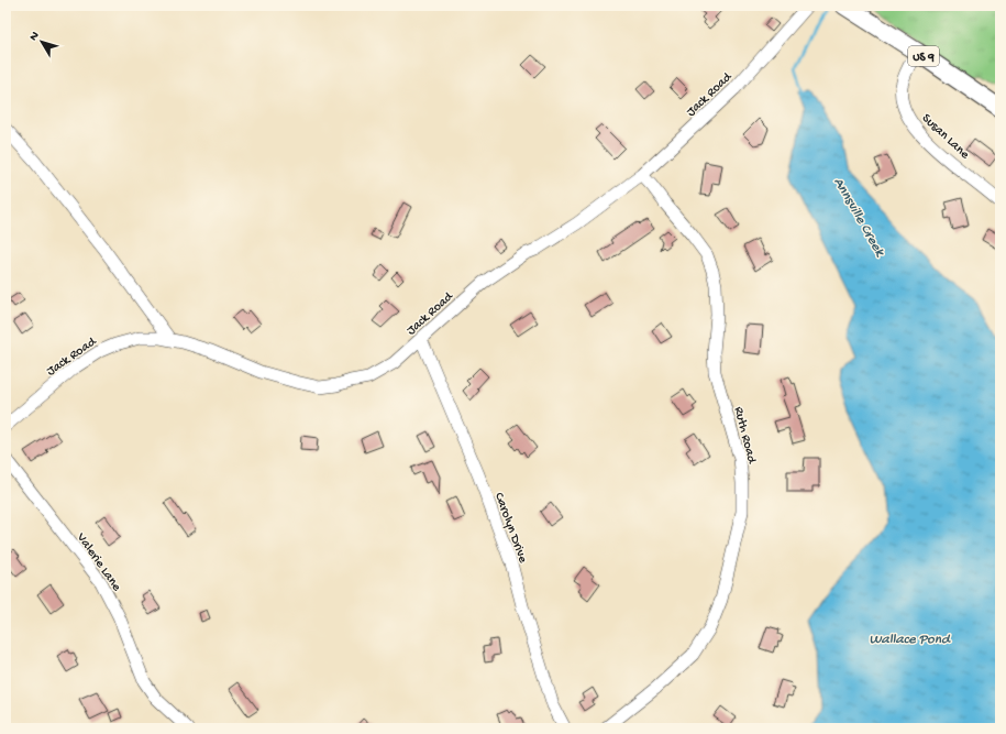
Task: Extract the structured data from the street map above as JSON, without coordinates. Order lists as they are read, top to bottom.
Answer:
{
  "streets": {
    "highway": ["US 9"],
    "street": [
      "Jack Road",
      "Susan Lane",
      "Ruth Road",
      "Carolyn Drive",
      "Valerie Lane"
    ]
  },
  "crossings": [
    ["US 9", "Susan Lane"],
    ["Jack Road", "Ruth Road"],
    ["Jack Road", "Carolyn Drive"]
  ],
  "water": ["Annsville Creek", "Wallace Pond"],
  "north": "top left"
}
